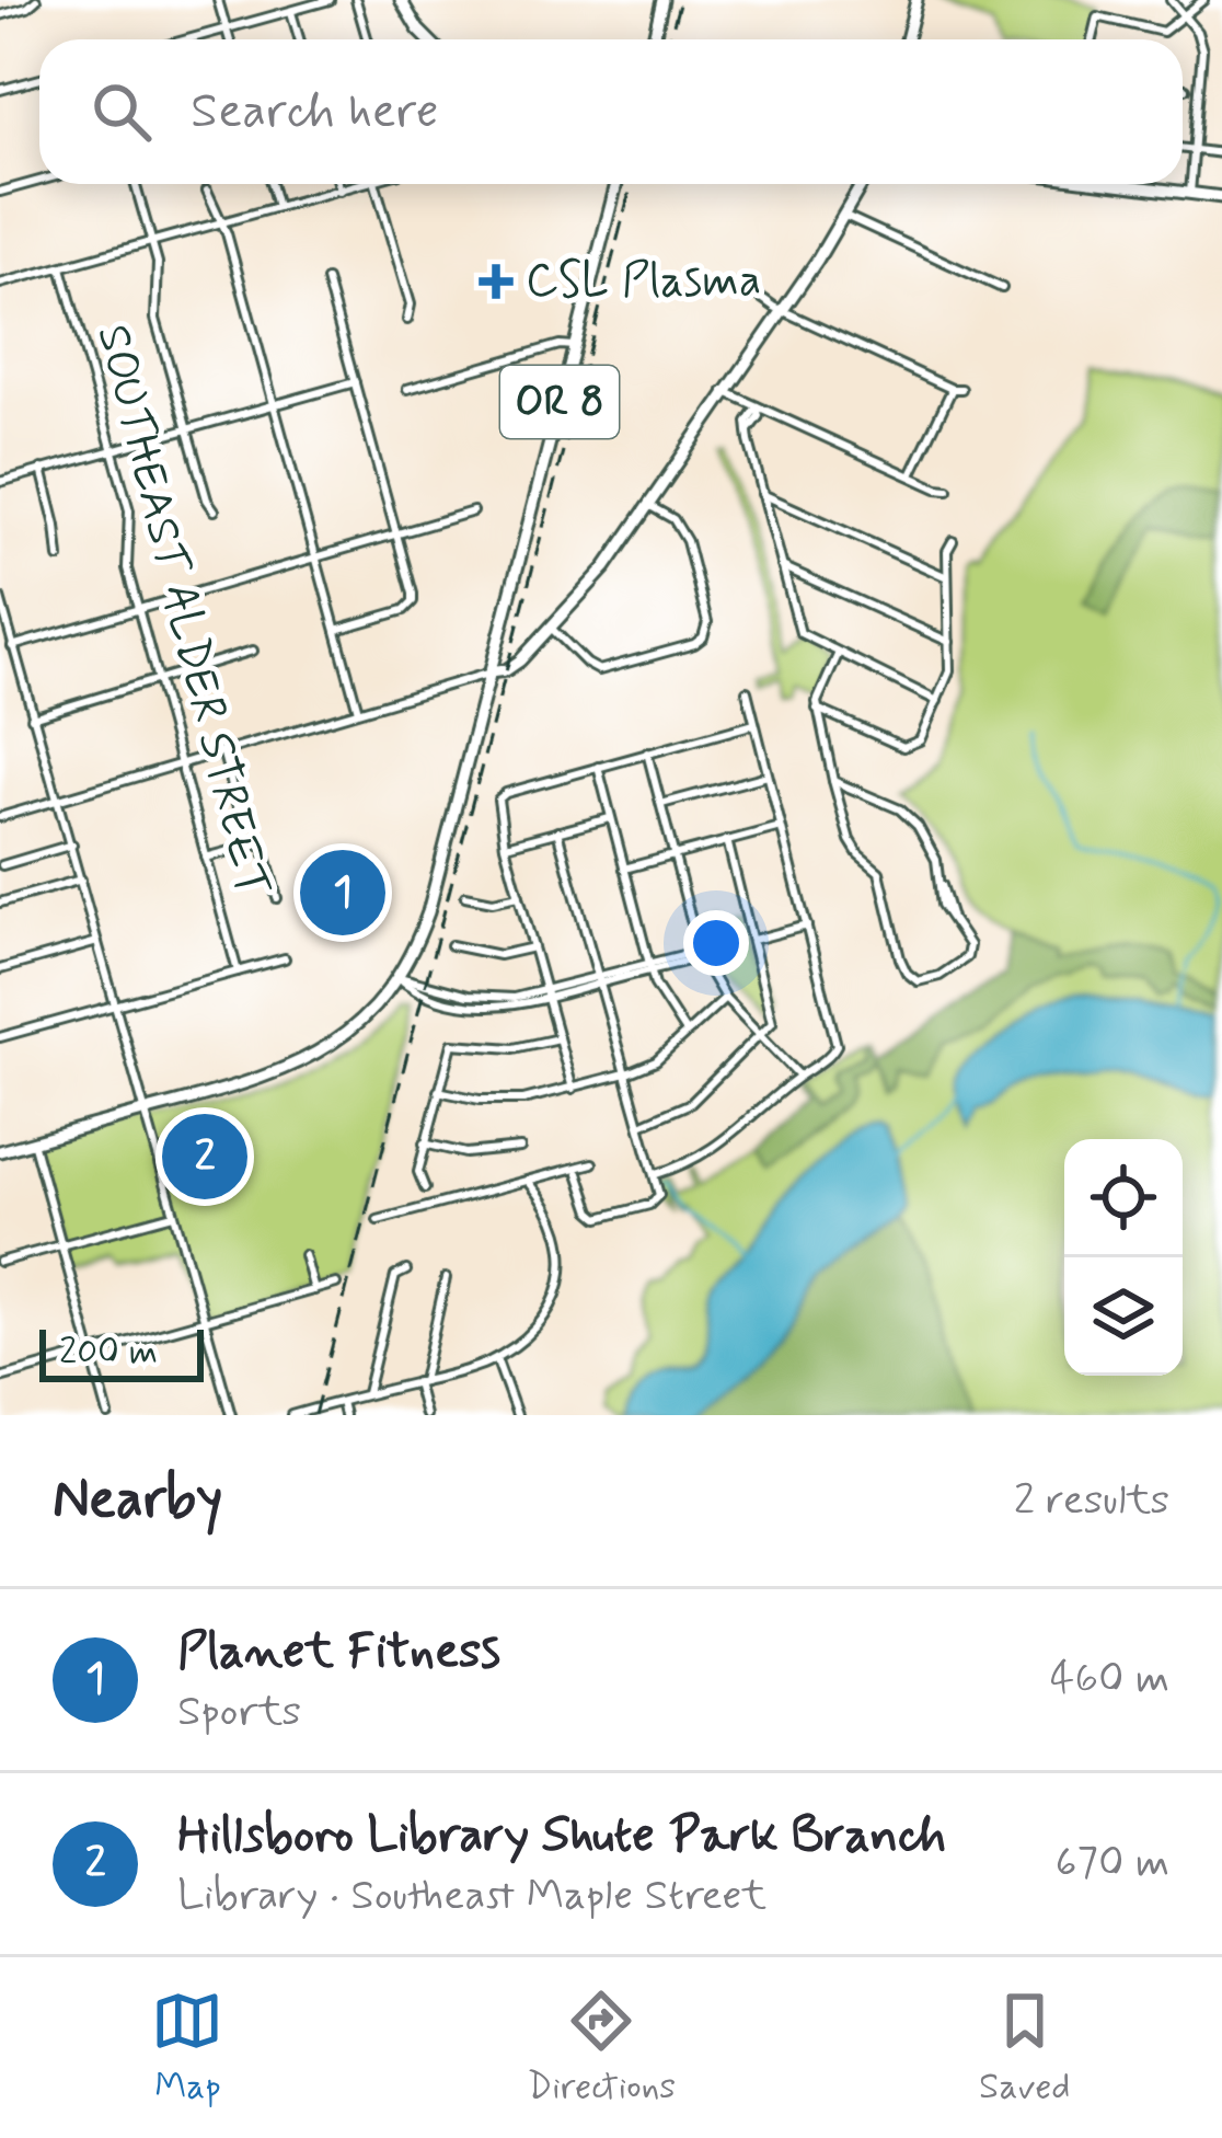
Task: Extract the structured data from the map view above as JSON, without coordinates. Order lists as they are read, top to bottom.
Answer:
{
  "streets": {
    "main road": ["OR 8"],
    "street": ["SOUTHEAST ALDER STREET"]
  },
  "places": {
    "health": ["CSL Plasma"]
  },
  "scale_bar": "200 m",
  "page": {
    "search": "Search here",
    "pins": ["1", "2"],
    "scale": "200 m",
    "heading": ["Nearby", "2 results"],
    "list": [
      {
        "mark": "1",
        "name": "Planet Fitness",
        "note": "Sports",
        "value": "460 m"
      },
      {
        "mark": "2",
        "name": "Hillsboro Library Shute Park Branch",
        "note": "Library · Southeast Maple Street",
        "value": "670 m"
      }
    ],
    "nav": ["Map", "Directions", "Saved"]
  }
}
